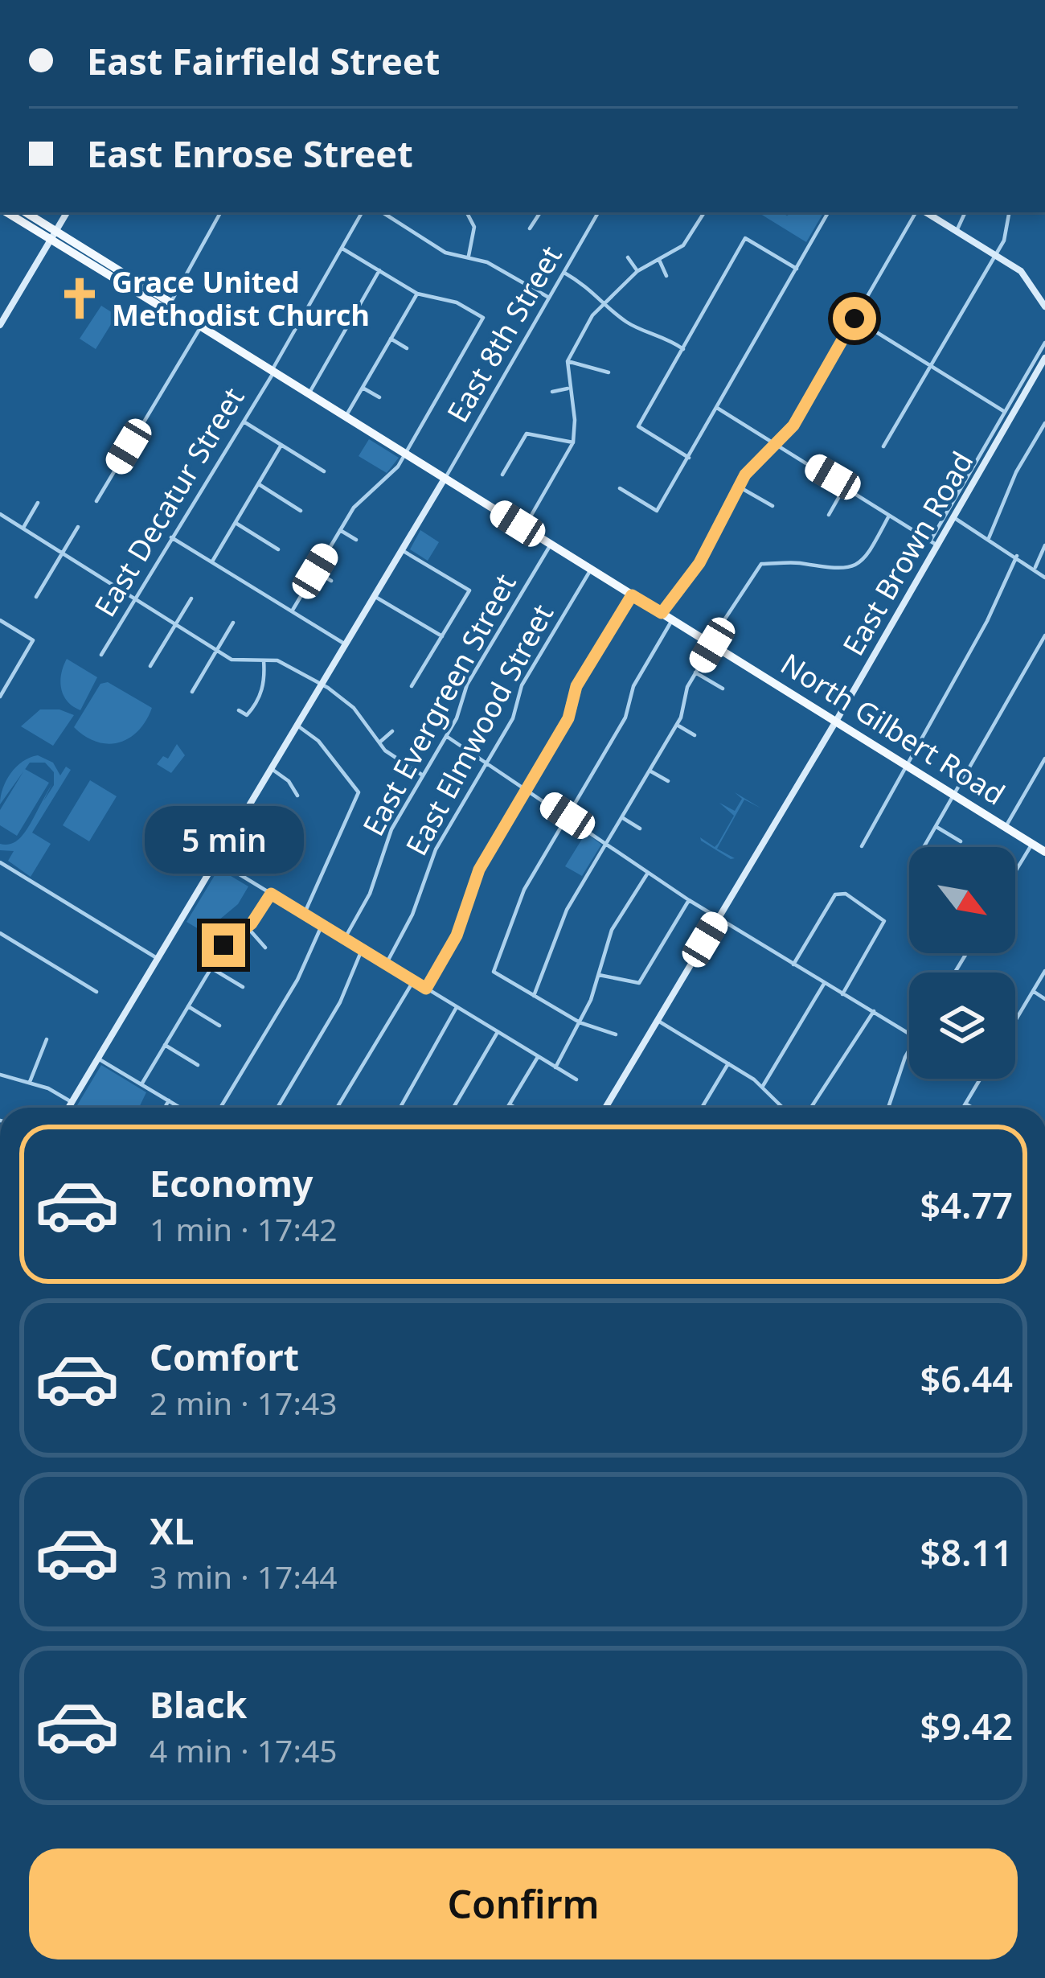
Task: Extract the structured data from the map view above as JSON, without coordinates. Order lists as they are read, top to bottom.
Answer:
{
  "streets": {
    "main road": ["East Brown Road", "North Gilbert Road"],
    "street": [
      "East 8th Street",
      "East Decatur Street",
      "East Evergreen Street",
      "East Elmwood Street"
    ]
  },
  "crossings": [
    ["East 8th Street", "North Gilbert Road"],
    ["East Decatur Street", "North Gilbert Road"],
    ["East Brown Road", "North Gilbert Road"],
    ["East Evergreen Street", "North Gilbert Road"],
    ["North Gilbert Road", "East Elmwood Street"]
  ],
  "places": {
    "church": ["Grace United Methodist Church"]
  },
  "north": "bottom right",
  "page": {
    "banner": ["East Fairfield Street", "East Enrose Street"],
    "bubble": "5 min",
    "list": [
      {
        "name": "Economy",
        "note": "1 min · 17:42",
        "value": "$4.77"
      },
      {
        "name": "Comfort",
        "note": "2 min · 17:43",
        "value": "$6.44"
      },
      {
        "name": "XL",
        "note": "3 min · 17:44",
        "value": "$8.11"
      },
      {
        "name": "Black",
        "note": "4 min · 17:45",
        "value": "$9.42"
      }
    ],
    "buttons": "Confirm"
  }
}
